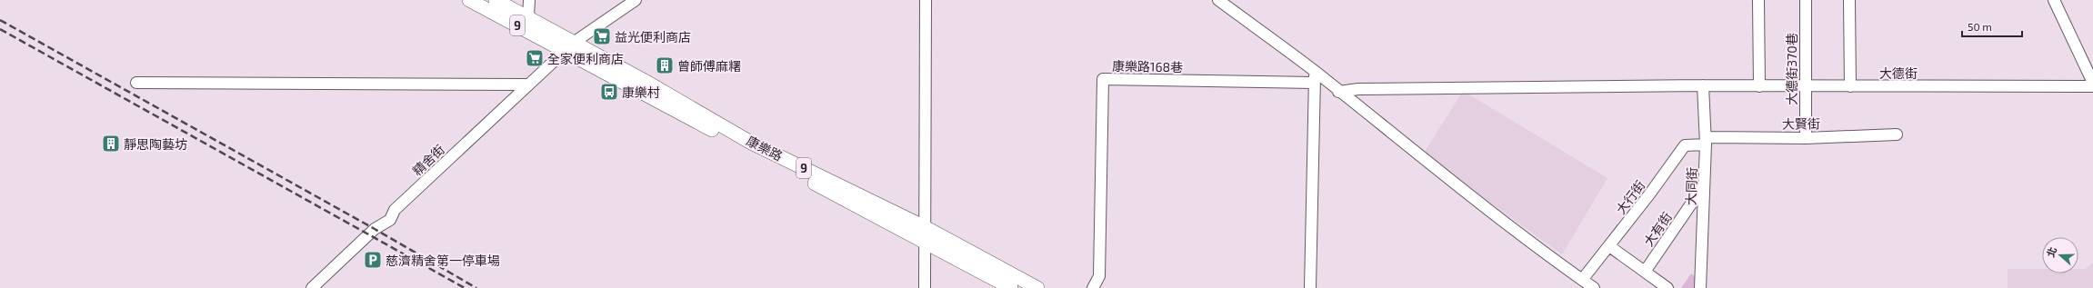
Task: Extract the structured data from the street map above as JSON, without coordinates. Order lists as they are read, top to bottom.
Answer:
{
  "streets": {
    "main road": ["9", "康樂路"],
    "street": [
      "康樂路168巷",
      "大德街370巷",
      "大德街",
      "大賢街",
      "精舍街",
      "大同街",
      "大行街",
      "大有街"
    ]
  },
  "crossings": [
    ["大德街370巷", "大德街"],
    ["大德街370巷", "大賢街"],
    ["大德街", "大同街"],
    ["大賢街", "大同街"],
    ["大賢街", "大行街"],
    ["康樂路", "精舍街"],
    ["大同街", "大行街"],
    ["大同街", "大有街"]
  ],
  "places": {
    "supermarket": ["益光便利商店", "全家便利商店"],
    "building": ["曾師傅麻糬", "靜思陶藝坊"],
    "bus stop": ["康樂村"],
    "parking": ["慈濟精舍第一停車場"]
  },
  "scale_bar": "50 m",
  "north": "left"
}
